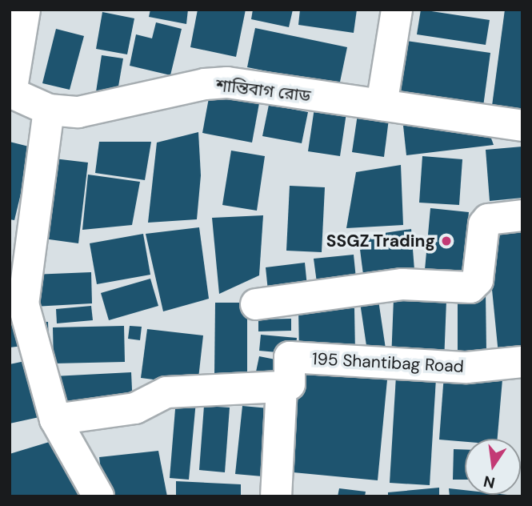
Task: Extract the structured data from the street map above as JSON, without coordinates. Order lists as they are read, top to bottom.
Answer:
{
  "streets": {
    "street": ["শান্তিবাগ রোড", "195 Shantibag Road"]
  },
  "places": ["SSGZ Trading"],
  "north": "bottom"
}
